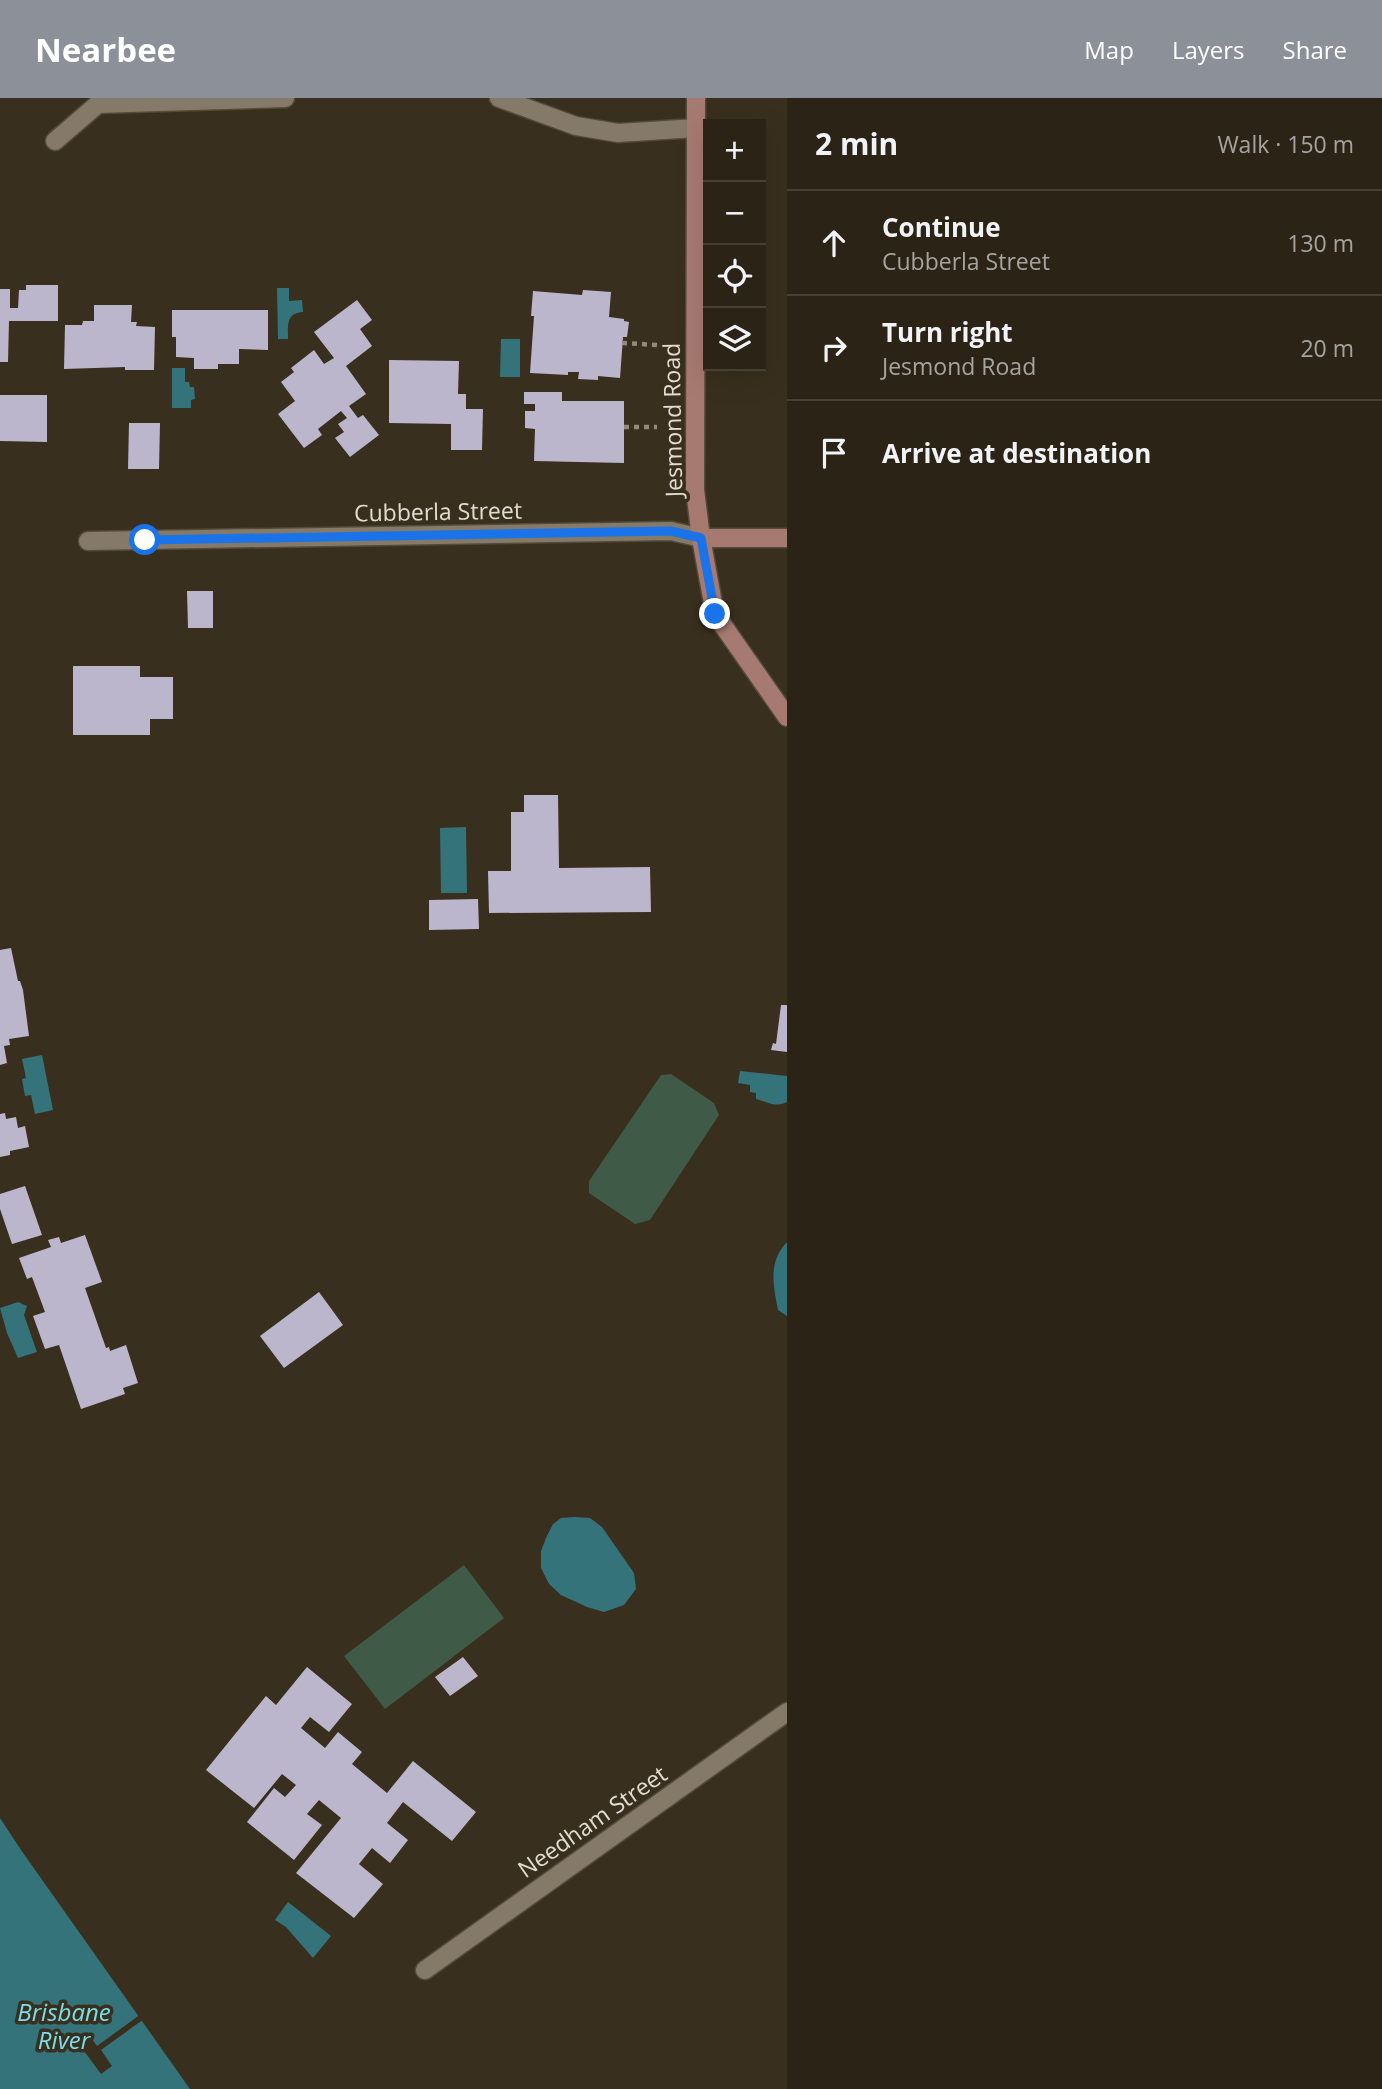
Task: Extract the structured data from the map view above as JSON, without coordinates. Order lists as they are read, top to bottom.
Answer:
{
  "streets": {
    "street": ["Jesmond Road", "Cubberla Street", "Needham Street"]
  },
  "crossings": [
    ["Jesmond Road", "Cubberla Street"]
  ],
  "water": ["Brisbane River"],
  "page": {
    "header": "Nearbee",
    "nav": ["Map", "Layers", "Share"],
    "heading": ["2 min", "Walk · 150 m"],
    "map_buttons": ["+", "−"],
    "list": [
      ["Continue", "Cubberla Street", "130 m"],
      ["Turn right", "Jesmond Road", "20 m"],
      "Arrive at destination"
    ]
  }
}
